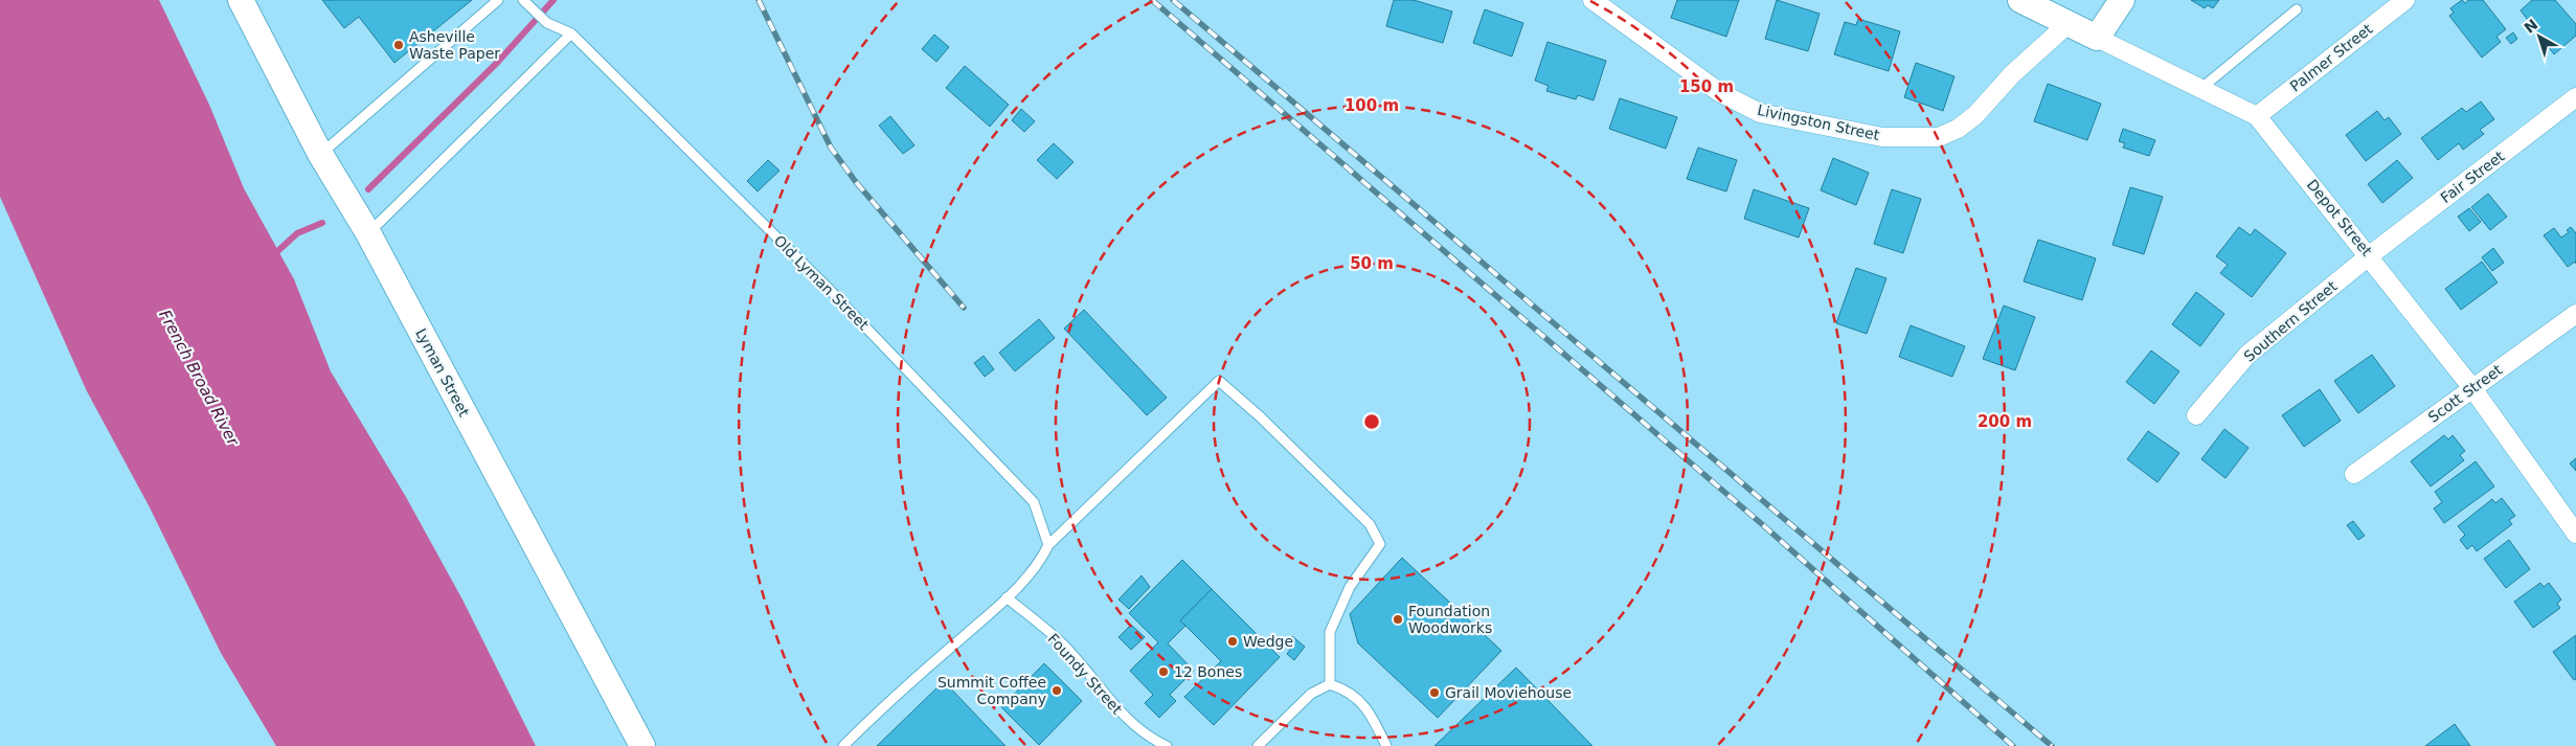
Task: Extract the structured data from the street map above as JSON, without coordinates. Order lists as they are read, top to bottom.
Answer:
{
  "streets": {
    "main road": ["Depot Street", "Lyman Street"],
    "street": [
      "Palmer Street",
      "Livingston Street",
      "Fair Street",
      "Southern Street",
      "Scott Street"
    ],
    "lane": ["Old Lyman Street", "Foundy Street"]
  },
  "crossings": [
    ["Palmer Street", "Depot Street"],
    ["Livingston Street", "Depot Street"],
    ["Fair Street", "Depot Street"],
    ["Fair Street", "Southern Street"],
    ["Depot Street", "Southern Street"],
    ["Depot Street", "Scott Street"]
  ],
  "water": ["French Broad River"],
  "places": [
    "Asheville Waste Paper",
    "Foundation Woodworks",
    "Wedge",
    "12 Bones",
    "Summit Coffee Company",
    "Grail Moviehouse"
  ],
  "north": "top left",
  "rings": [
    "150 m",
    "100 m",
    "50 m",
    "200 m"
  ]
}
